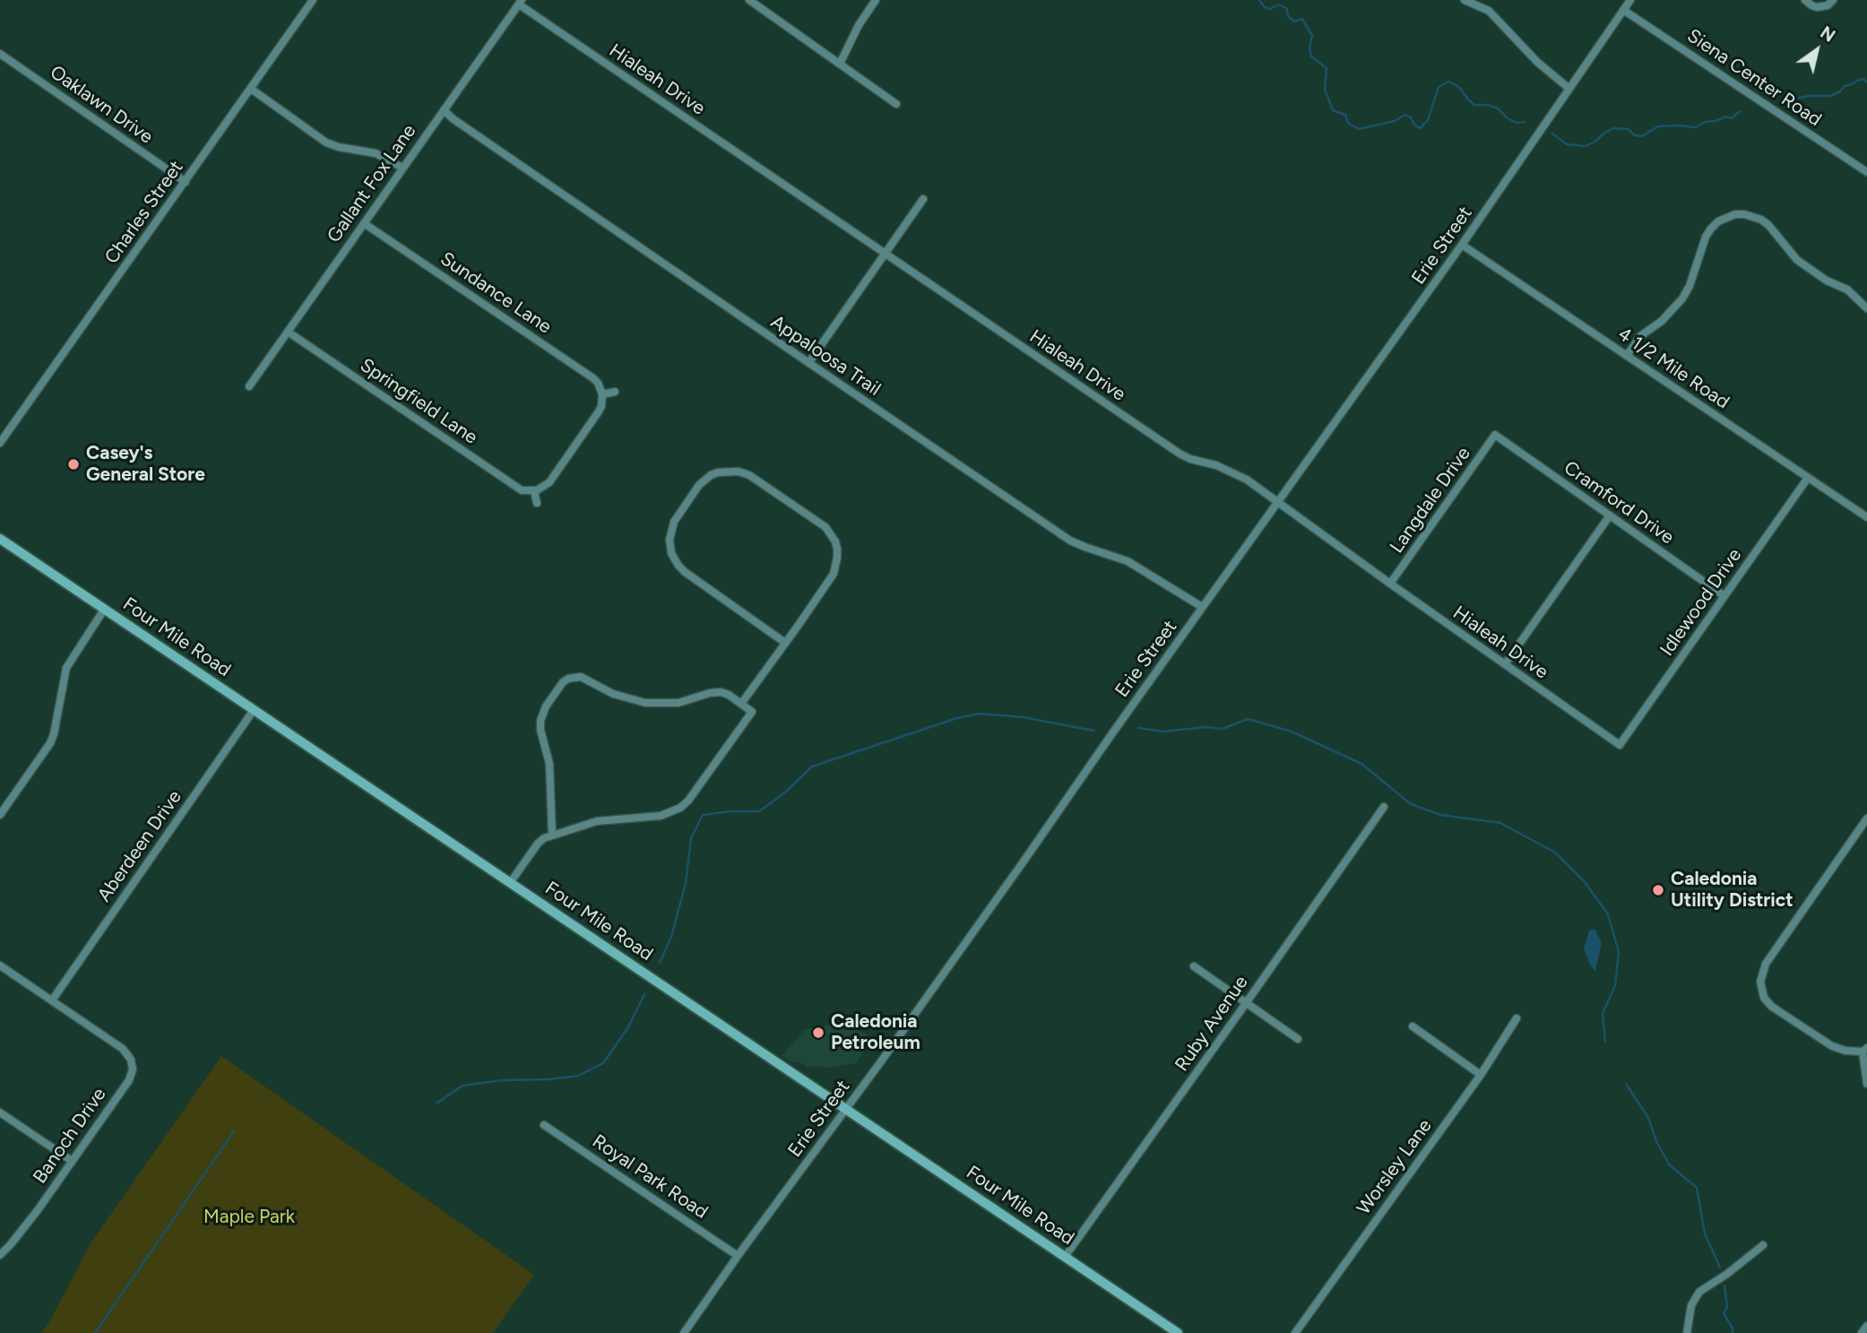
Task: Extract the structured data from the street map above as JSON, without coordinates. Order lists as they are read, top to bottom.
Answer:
{
  "streets": {
    "main road": ["Four Mile Road"],
    "street": [
      "Siena Center Road",
      "Hialeah Drive",
      "Oaklawn Drive",
      "Gallant Fox Lane",
      "Charles Street",
      "Erie Street",
      "Sundance Lane",
      "Appaloosa Trail",
      "4 1/2 Mile Road",
      "Springfield Lane",
      "Langdale Drive",
      "Cramford Drive",
      "Idlewood Drive",
      "Aberdeen Drive",
      "Ruby Avenue",
      "Banoch Drive",
      "Worsley Lane",
      "Royal Park Road"
    ]
  },
  "crossings": [
    ["Siena Center Road", "Erie Street"],
    ["Hialeah Drive", "Gallant Fox Lane"],
    ["Hialeah Drive", "Erie Street"],
    ["Hialeah Drive", "Langdale Drive"],
    ["Hialeah Drive", "Idlewood Drive"],
    ["Oaklawn Drive", "Charles Street"],
    ["Gallant Fox Lane", "Sundance Lane"],
    ["Gallant Fox Lane", "Appaloosa Trail"],
    ["Gallant Fox Lane", "Springfield Lane"],
    ["Erie Street", "Appaloosa Trail"],
    ["Erie Street", "4 1/2 Mile Road"],
    ["Erie Street", "Four Mile Road"],
    ["Erie Street", "Royal Park Road"],
    ["4 1/2 Mile Road", "Idlewood Drive"],
    ["Langdale Drive", "Cramford Drive"],
    ["Cramford Drive", "Idlewood Drive"],
    ["Four Mile Road", "Aberdeen Drive"],
    ["Four Mile Road", "Ruby Avenue"],
    ["Aberdeen Drive", "Banoch Drive"]
  ],
  "parks": ["Maple Park"],
  "places": ["Casey's General Store", "Caledonia Utility District", "Caledonia Petroleum"],
  "north": "top right"
}
